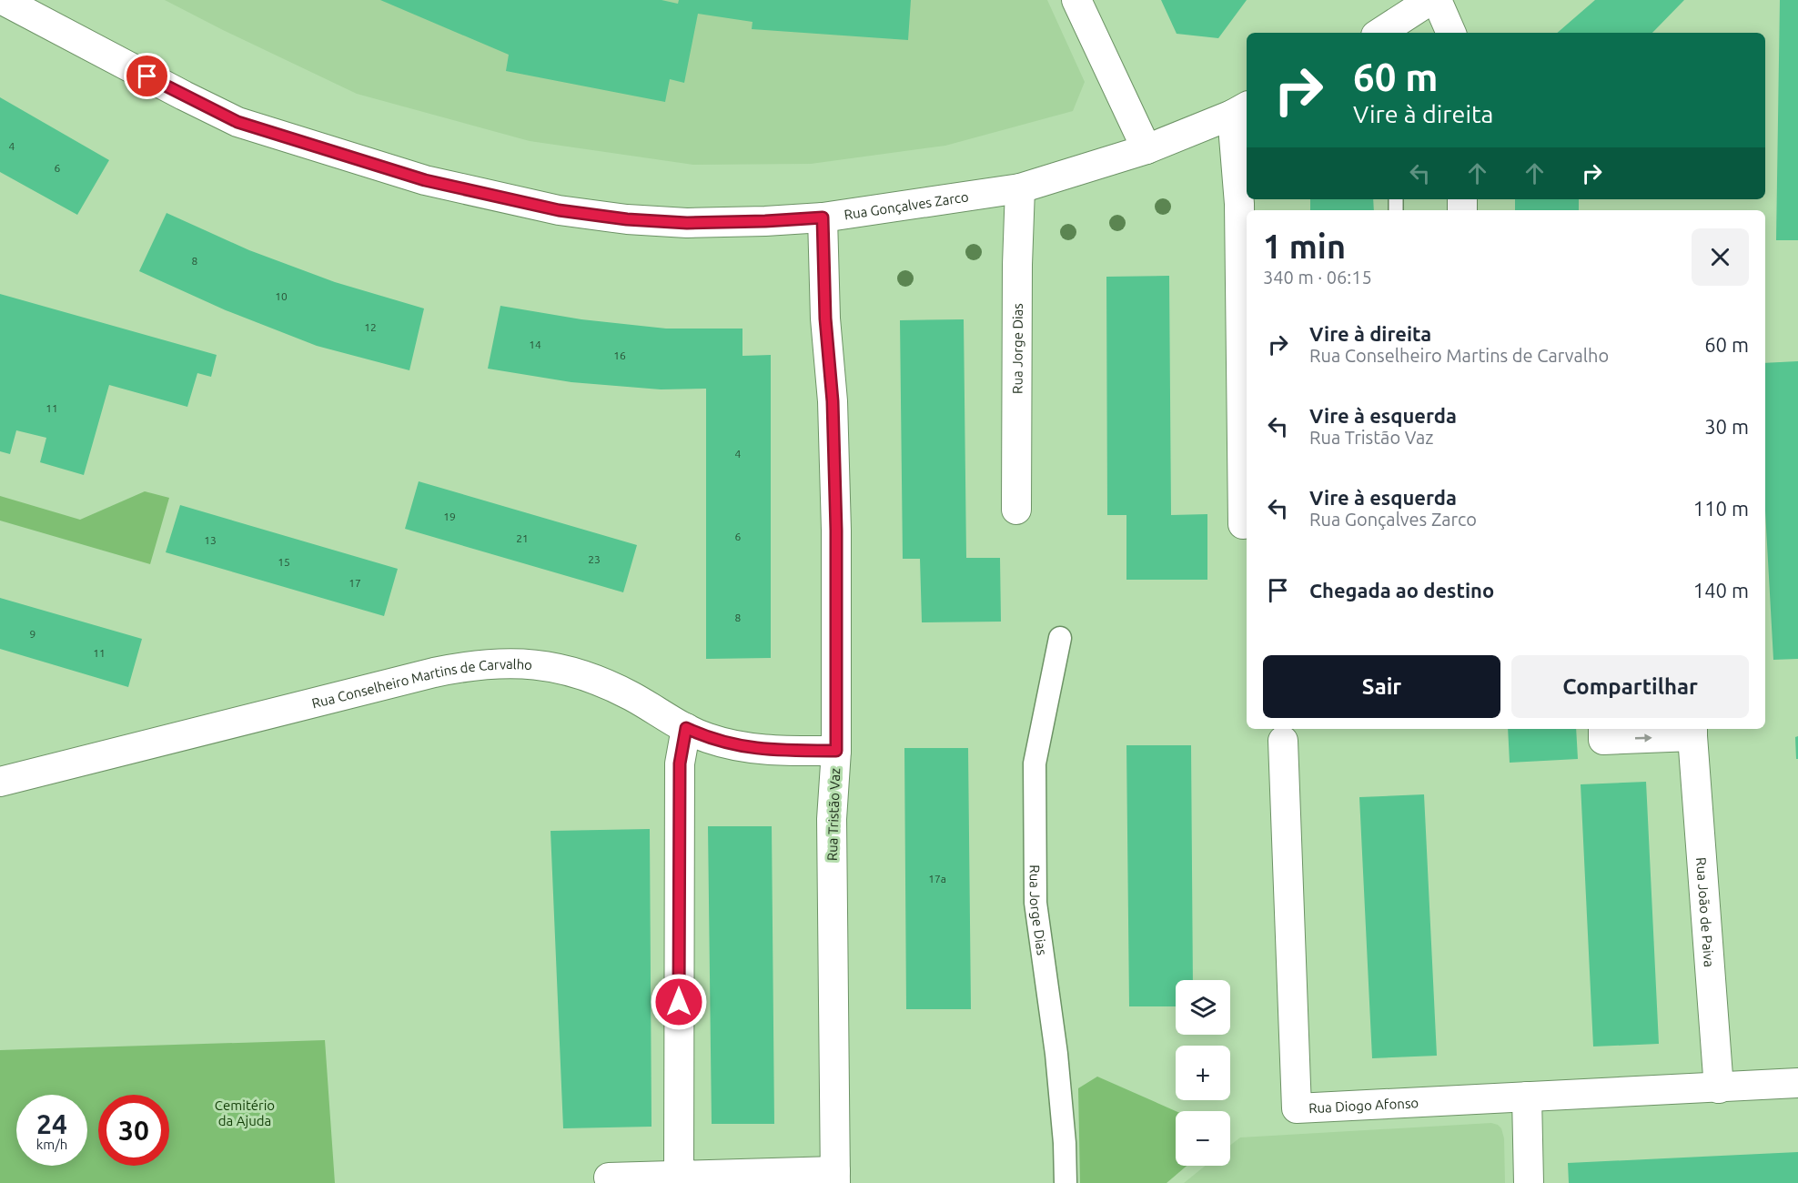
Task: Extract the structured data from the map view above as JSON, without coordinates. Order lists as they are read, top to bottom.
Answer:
{
  "streets": {
    "street": [
      "Rua Gonçalves Zarco",
      "Rua Jorge Dias",
      "Rua Conselheiro Martins de Carvalho",
      "Rua Tristão Vaz",
      "Rua João de Paiva",
      "Rua Diogo Afonso"
    ]
  },
  "crossings": [
    ["Rua Gonçalves Zarco", "Rua Jorge Dias"],
    ["Rua Gonçalves Zarco", "Rua Tristão Vaz"],
    ["Rua Conselheiro Martins de Carvalho", "Rua Tristão Vaz"],
    ["Rua João de Paiva", "Rua Diogo Afonso"]
  ],
  "parks": ["Cemitério da Ajuda"],
  "house_numbers": [
    "4",
    "6",
    "8",
    "10",
    "12",
    "14",
    "16",
    "11",
    "4",
    "19",
    "6",
    "21",
    "13",
    "23",
    "15",
    "17",
    "8",
    "9",
    "11",
    "17a"
  ],
  "page": {
    "turn": ["60 m", "Vire à direita"],
    "heading": ["1 min", "340 m · 06:15"],
    "list": [
      {
        "name": "Vire à direita",
        "note": "Rua Conselheiro Martins de Carvalho",
        "value": "60 m"
      },
      {
        "name": "Vire à esquerda",
        "note": "Rua Tristão Vaz",
        "value": "30 m"
      },
      {
        "name": "Vire à esquerda",
        "note": "Rua Gonçalves Zarco",
        "value": "110 m"
      },
      {
        "name": "Chegada ao destino",
        "value": "140 m"
      }
    ],
    "buttons": ["Sair", "Compartilhar"],
    "map_buttons": ["+", "−"],
    "speed": "24 km/h",
    "limit": "30"
  }
}
